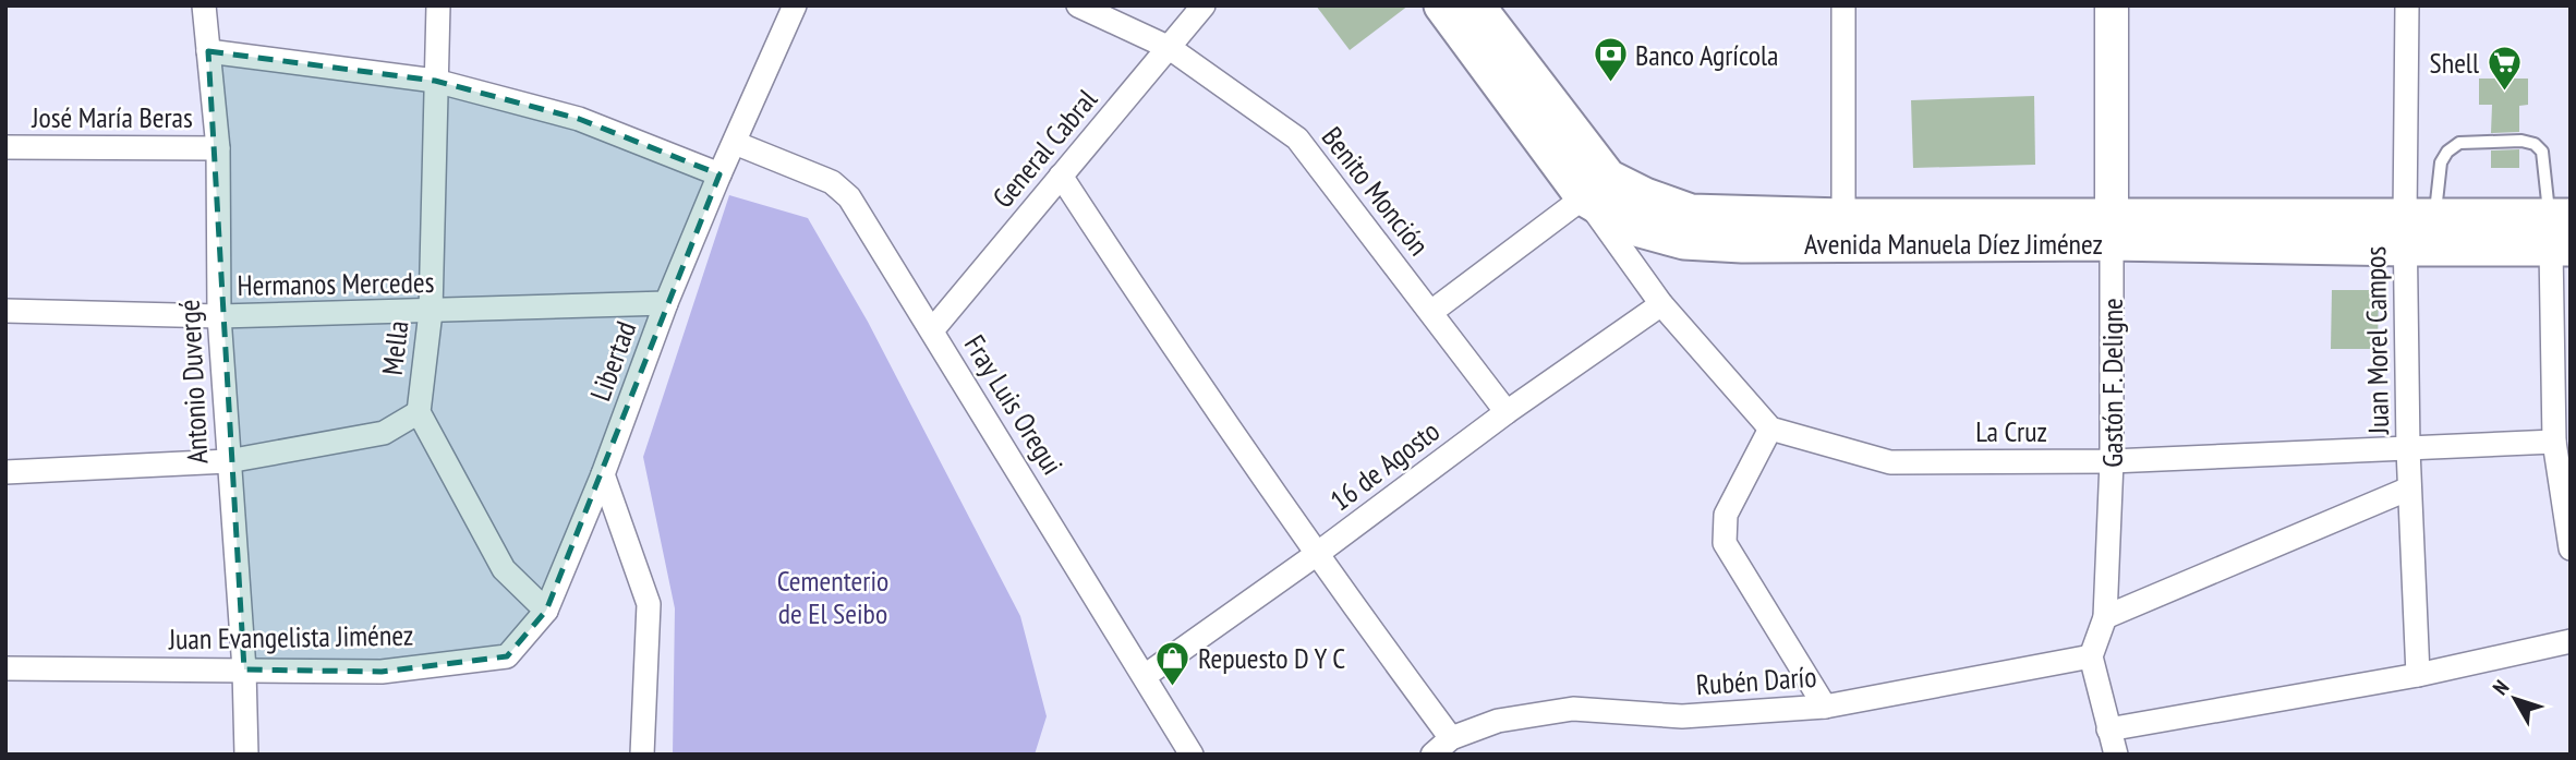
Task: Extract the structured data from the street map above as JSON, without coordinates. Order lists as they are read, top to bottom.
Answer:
{
  "streets": {
    "main road": ["Avenida Manuela Díez Jiménez"],
    "street": [
      "José María Beras",
      "General Cabral",
      "Benito Monción",
      "Hermanos Mercedes",
      "Juan Morel Campos",
      "Mella",
      "Libertad",
      "Antonio Duvergé",
      "Gastón F. Deligne",
      "Fray Luis Oregui",
      "La Cruz",
      "16 de Agosto",
      "Juan Evangelista Jiménez",
      "Rubén Darío"
    ]
  },
  "crossings": [
    ["José María Beras", "Antonio Duvergé"],
    ["General Cabral", "Benito Monción"],
    ["General Cabral", "Fray Luis Oregui"],
    ["Benito Monción", "16 de Agosto"],
    ["Avenida Manuela Díez Jiménez", "Juan Morel Campos"],
    ["Avenida Manuela Díez Jiménez", "Gastón F. Deligne"],
    ["Hermanos Mercedes", "Mella"],
    ["Hermanos Mercedes", "Libertad"],
    ["Hermanos Mercedes", "Antonio Duvergé"],
    ["Juan Morel Campos", "La Cruz"],
    ["Mella", "Juan Evangelista Jiménez"],
    ["Libertad", "Fray Luis Oregui"],
    ["Libertad", "Juan Evangelista Jiménez"],
    ["Antonio Duvergé", "Juan Evangelista Jiménez"],
    ["Gastón F. Deligne", "La Cruz"],
    ["Gastón F. Deligne", "Rubén Darío"],
    ["Fray Luis Oregui", "16 de Agosto"]
  ],
  "parks": ["Cementerio de El Seibo"],
  "places": {
    "bank": ["Banco Agrícola"],
    "supermarket": ["Shell"],
    "shop": ["Repuesto D Y C"]
  },
  "north": "top left"
}
